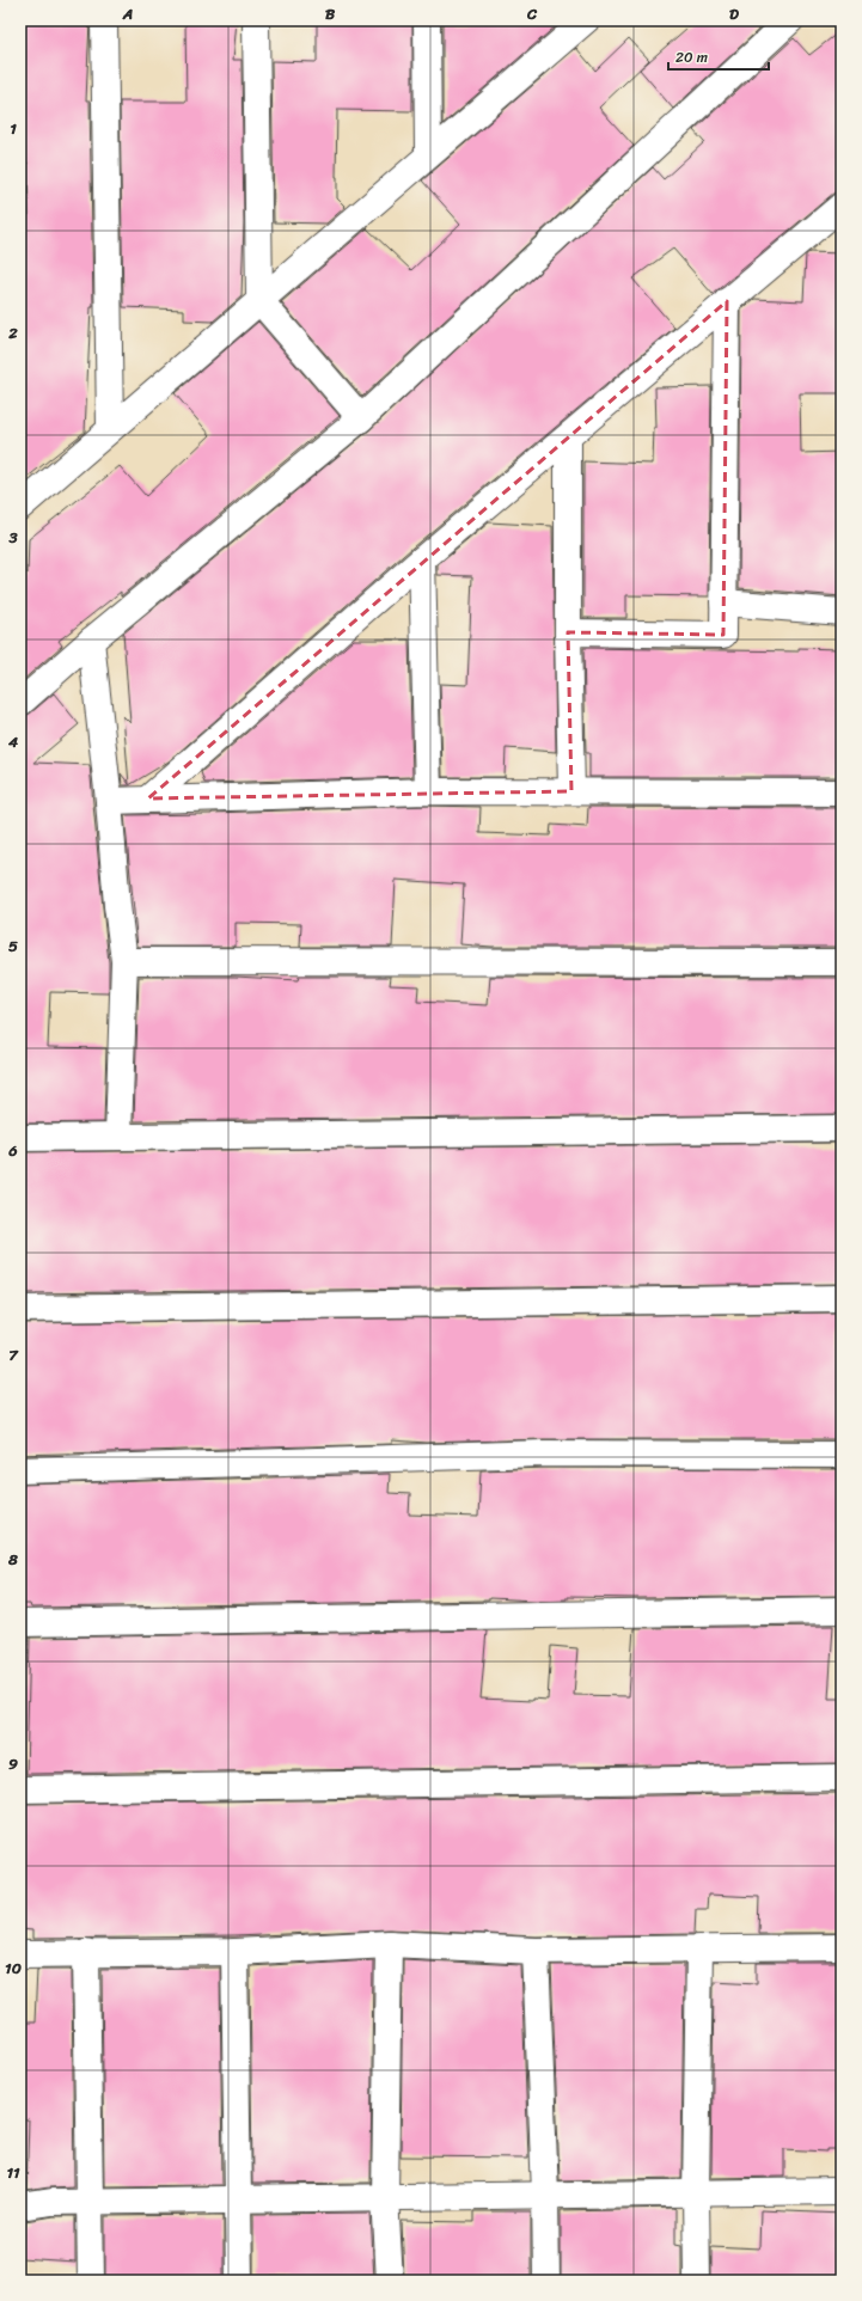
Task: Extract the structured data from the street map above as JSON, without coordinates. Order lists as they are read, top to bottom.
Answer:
{
  "scale_bar": "20 m",
  "grid": {
    "columns": [
      "A",
      "B",
      "C",
      "D"
    ],
    "rows": [
      "1",
      "2",
      "3",
      "4",
      "5",
      "6",
      "7",
      "8",
      "9",
      "10",
      "11"
    ]
  }
}
